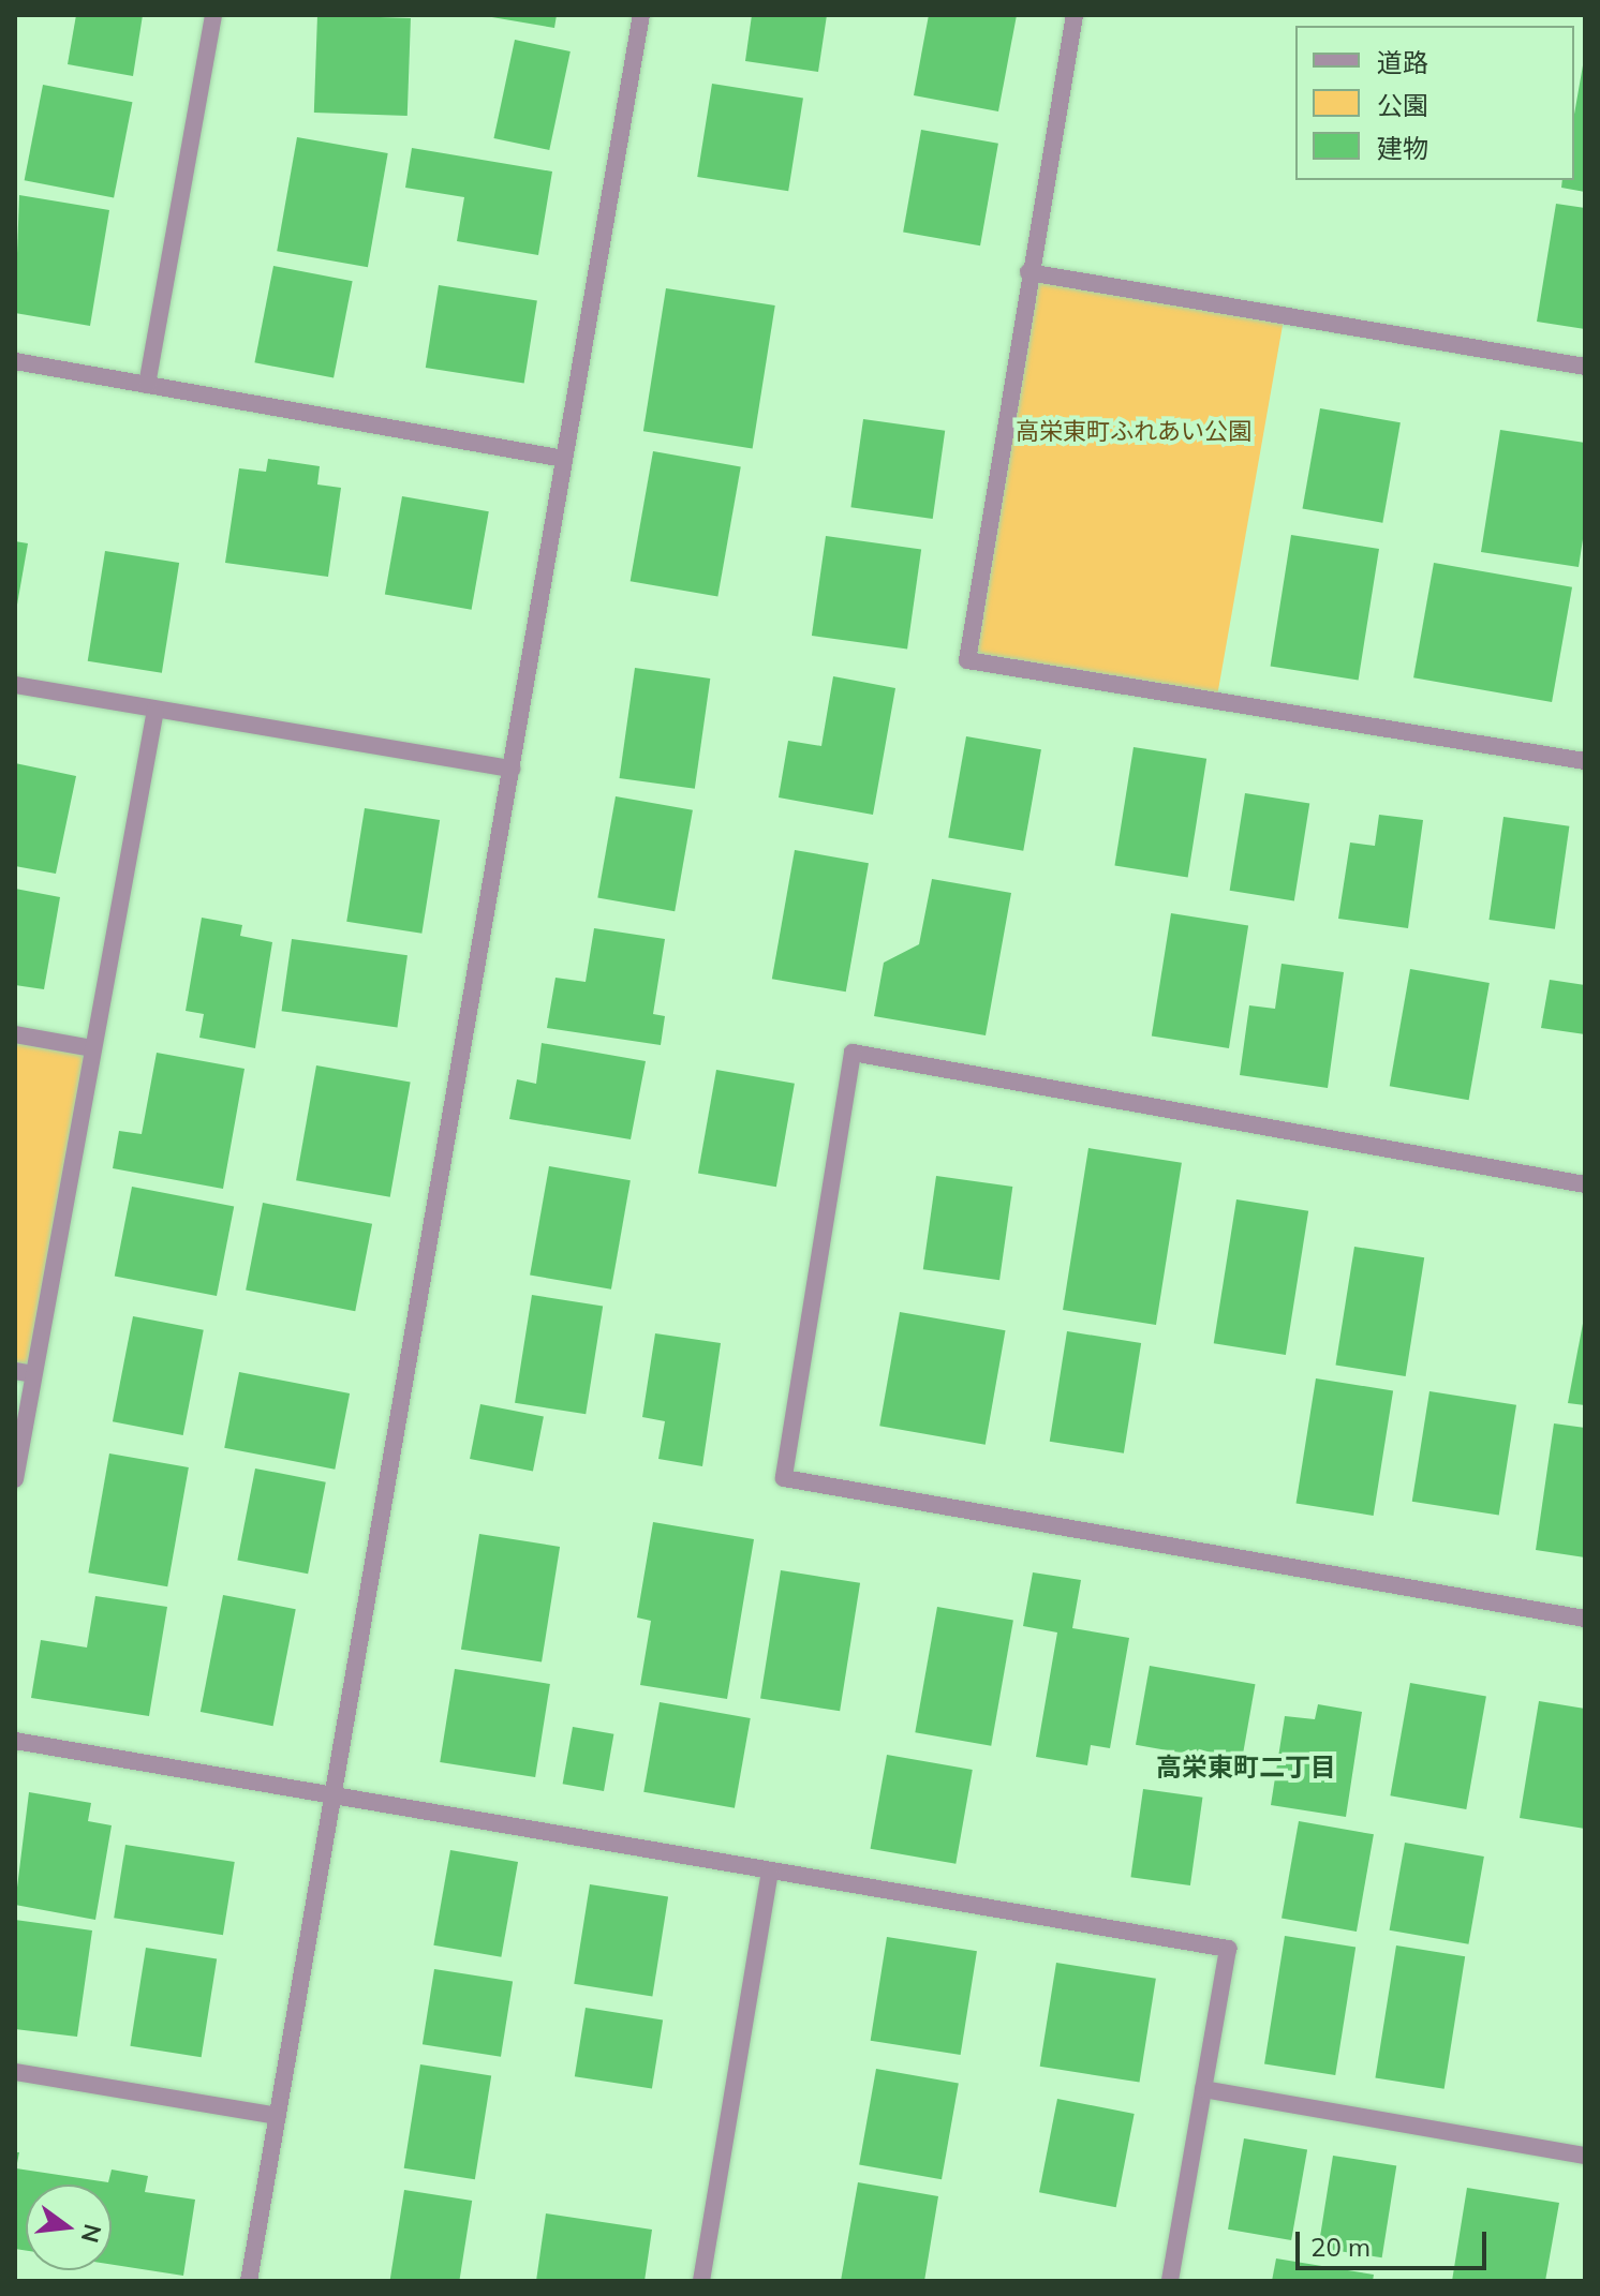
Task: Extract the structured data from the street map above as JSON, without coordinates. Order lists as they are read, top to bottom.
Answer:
{
  "districts": ["高栄東町二丁目"],
  "parks": ["高栄東町ふれあい公園"],
  "legend": ["道路", "公園", "建物"],
  "scale_bar": "20 m",
  "north": "right"
}
